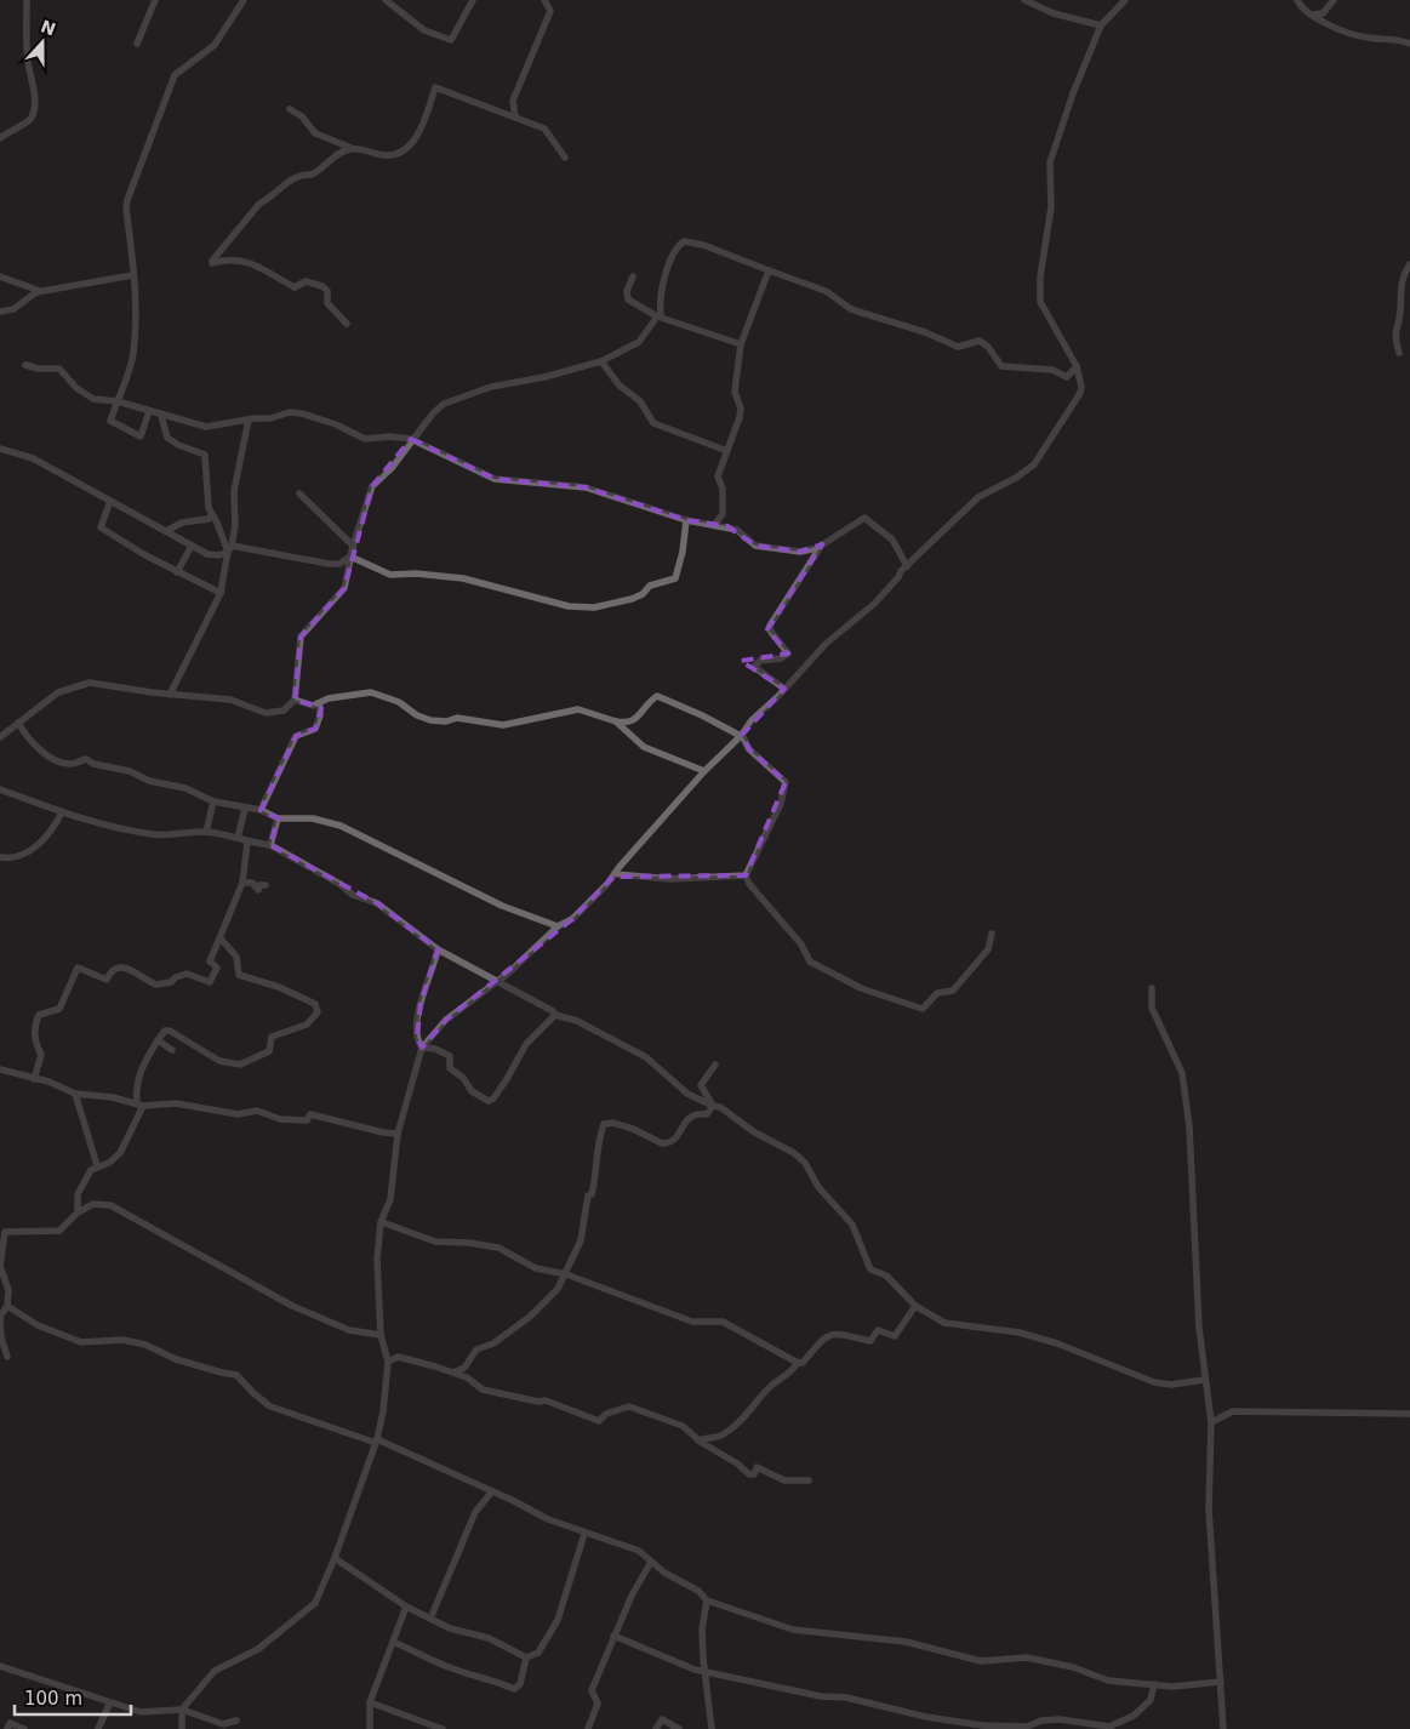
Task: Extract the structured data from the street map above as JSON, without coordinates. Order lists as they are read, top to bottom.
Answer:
{
  "scale_bar": "100 m",
  "north": "top"
}
